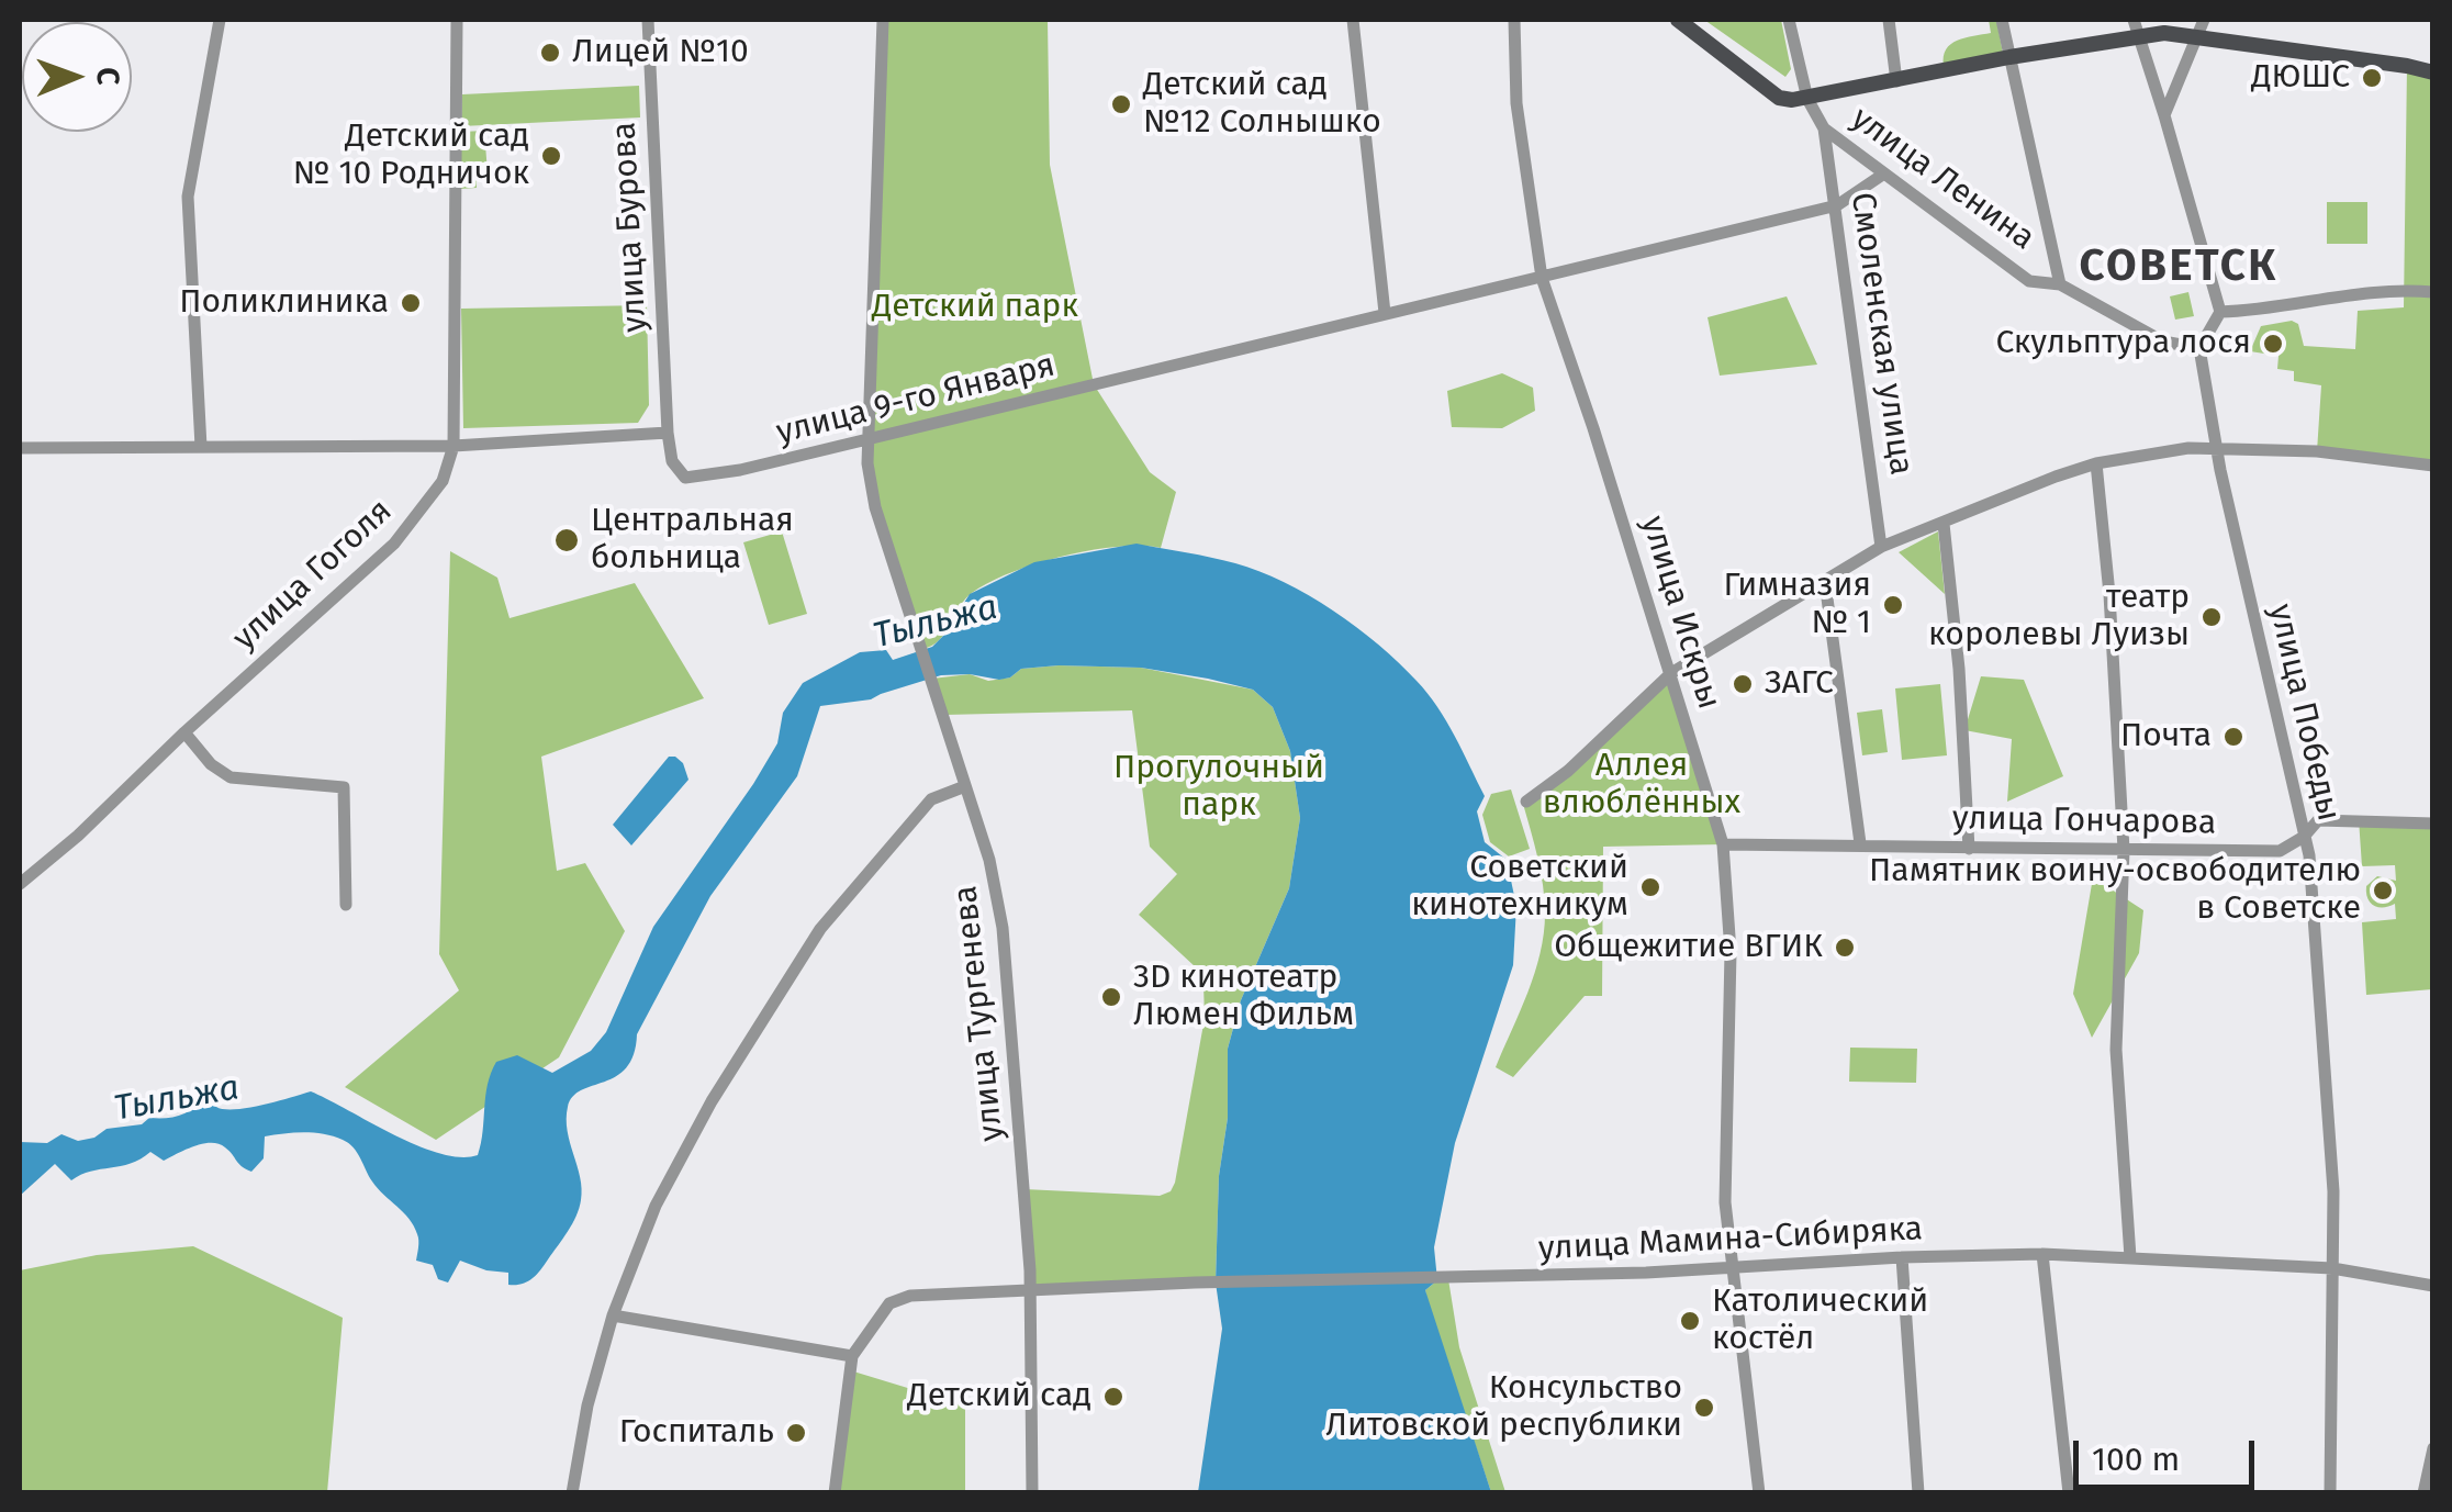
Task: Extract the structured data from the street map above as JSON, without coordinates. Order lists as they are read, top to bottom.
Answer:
{
  "streets": {
    "main road": ["улица Ленина"],
    "street": [
      "улица Бурова",
      "Смоленская улица",
      "улица 9-го Января",
      "улица Гоголя",
      "улица Искры",
      "улица Победы",
      "улица Гончарова",
      "улица Тургенева",
      "улица Мамина-Сибиряка"
    ]
  },
  "crossings": [
    ["улица Ленина", "Смоленская улица"],
    ["улица Ленина", "улица Победы"],
    ["улица Бурова", "улица 9-го Января"],
    ["Смоленская улица", "улица 9-го Января"],
    ["улица 9-го Января", "улица Искры"],
    ["улица 9-го Января", "улица Тургенева"],
    ["улица Искры", "улица Гончарова"],
    ["улица Искры", "улица Мамина-Сибиряка"],
    ["улица Победы", "улица Гончарова"],
    ["улица Победы", "улица Мамина-Сибиряка"],
    ["улица Тургенева", "улица Мамина-Сибиряка"]
  ],
  "districts": ["СОВЕТСК"],
  "water": ["Тыльжа"],
  "parks": ["Детский парк", "Аллея влюблённых", "Прогулочный парк"],
  "places": [
    "Лицей №10",
    "ДЮШС",
    "Детский сад №12 Солнышко",
    "Детский сад № 10 Родничок",
    "Поликлиника",
    "Скульптура лося",
    "Центральная больница",
    "Гимназия № 1",
    "театр королевы Луизы",
    "ЗАГС",
    "Почта",
    "Советский кинотехникум",
    "Памятник воину-освободителю в Советске",
    "Общежитие ВГИК",
    "3D кинотеатр Люмен Фильм",
    "Католический костёл",
    "Детский сад",
    "Консульство Литовской республики",
    "Госпиталь"
  ],
  "scale_bar": "100 m",
  "north": "right"
}
